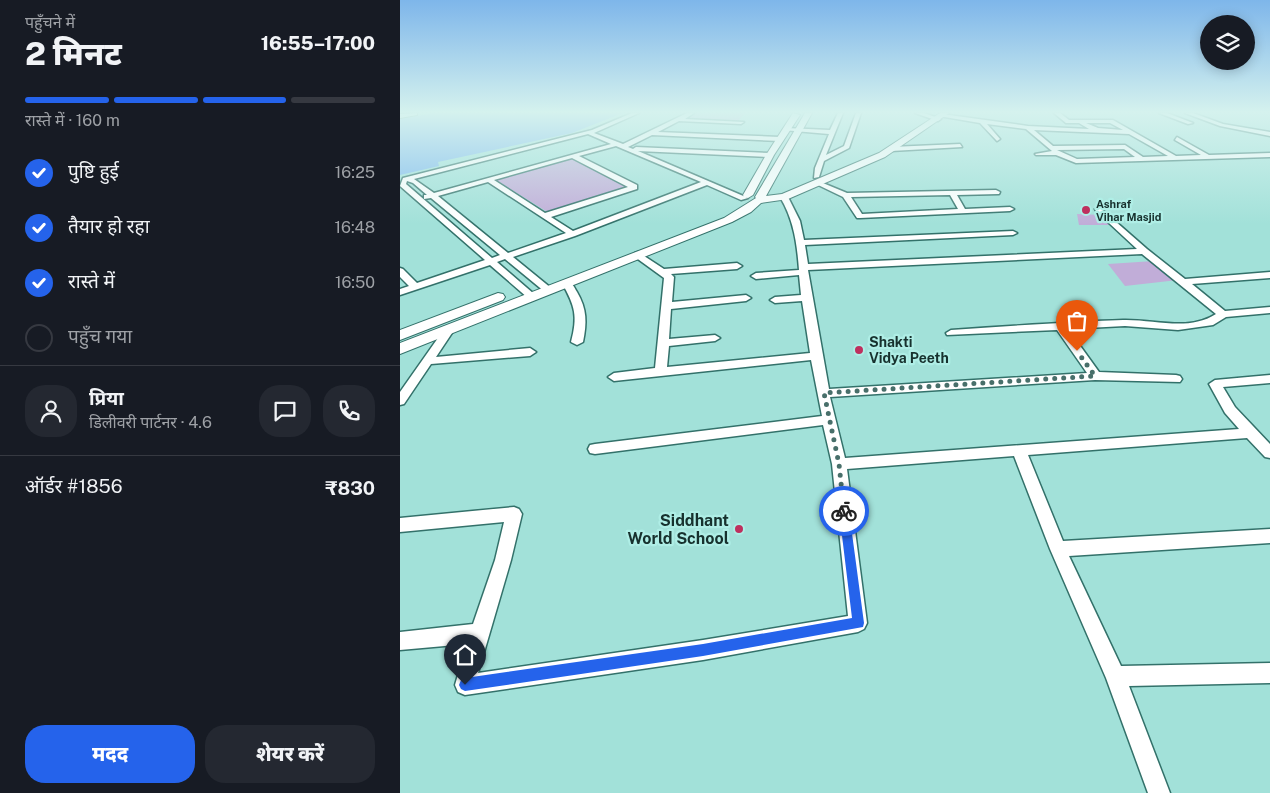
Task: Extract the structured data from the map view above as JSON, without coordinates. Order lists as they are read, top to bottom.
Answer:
{
  "places": ["Ashraf Vihar Masjid", "Shakti Vidya Peeth", "Siddhant World School"],
  "page": {
    "heading": ["2 मिनट", "पहुँचने में", "16:55–17:00"],
    "panel": [
      "प्रिया",
      "डिलीवरी पार्टनर · 4.6",
      "ऑर्डर #1856",
      "₹830"
    ],
    "bar": "रास्ते में · 160 m",
    "list": [
      ["पुष्टि हुई", "16:25"],
      ["तैयार हो रहा", "16:48"],
      ["रास्ते में", "16:50"],
      "पहुँच गया"
    ],
    "buttons": ["मदद", "शेयर करें"]
  }
}
